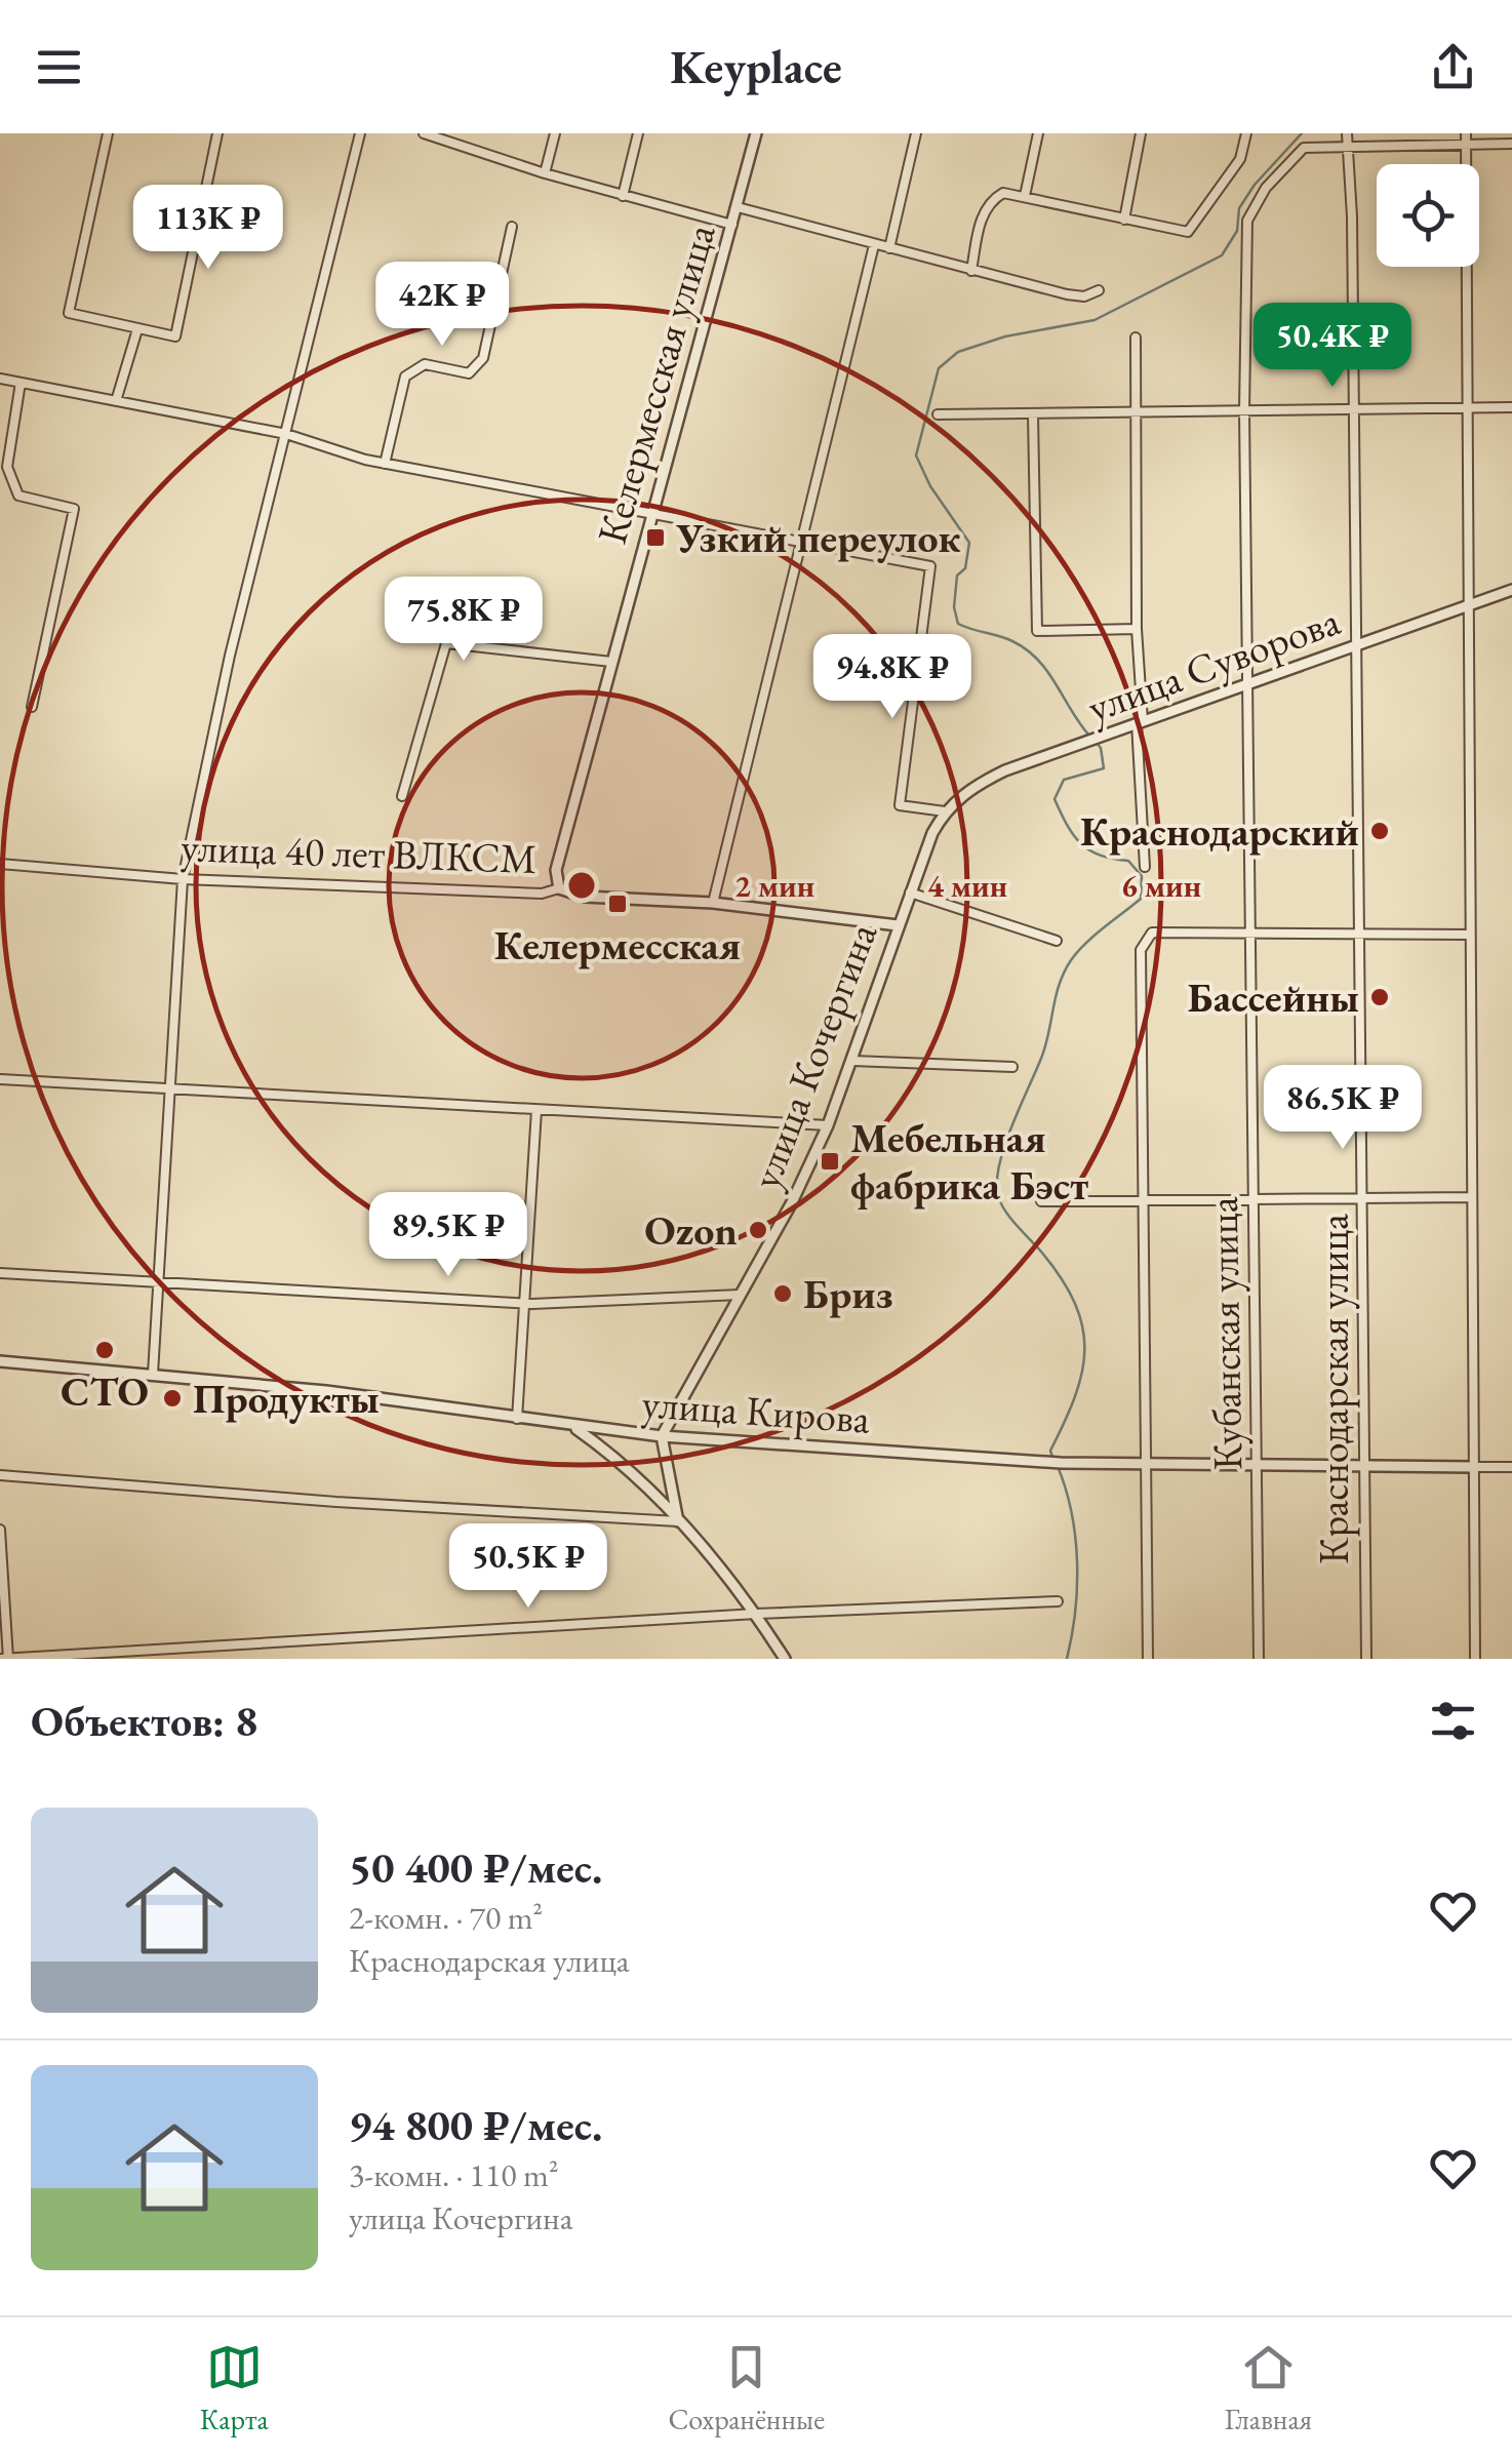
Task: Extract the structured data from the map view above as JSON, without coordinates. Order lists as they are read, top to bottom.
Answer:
{
  "streets": {
    "street": [
      "Келермесская улица",
      "улица Суворова",
      "улица 40 лет ВЛКСМ",
      "улица Кочергина",
      "Кубанская улица",
      "Краснодарская улица",
      "улица Кирова"
    ]
  },
  "crossings": [
    ["Келермесская улица", "улица 40 лет ВЛКСМ"],
    ["улица Суворова", "улица Кочергина"],
    ["улица Суворова", "Кубанская улица"],
    ["улица Суворова", "Краснодарская улица"],
    ["улица 40 лет ВЛКСМ", "улица Кочергина"],
    ["улица Кочергина", "улица Кирова"],
    ["Кубанская улица", "Краснодарская улица"],
    ["Кубанская улица", "улица Кирова"],
    ["Краснодарская улица", "улица Кирова"]
  ],
  "places": {
    "transit": ["Узкий переулок", "Келермесская", "Мебельная фабрика Бэст"],
    "other": [
      "Краснодарский",
      "Бассейны",
      "Ozon",
      "Бриз",
      "СТО",
      "Продукты"
    ]
  },
  "page": {
    "header": "Keyplace",
    "price": [
      "113K ₽",
      "42K ₽",
      "50.4K ₽",
      "75.8K ₽",
      "94.8K ₽",
      "86.5K ₽",
      "89.5K ₽",
      "50.5K ₽"
    ],
    "heading": "Объектов: 8",
    "list": [
      {
        "name": "50 400 ₽/мес.",
        "note": "2-комн. · 70 m² · Краснодарская улица"
      },
      {
        "name": "94 800 ₽/мес.",
        "note": "3-комн. · 110 m² · улица Кочергина"
      }
    ],
    "tabs": ["Карта", "Сохранённые", "Главная"]
  },
  "rings": ["2 мин", "4 мин", "6 мин"]
}
